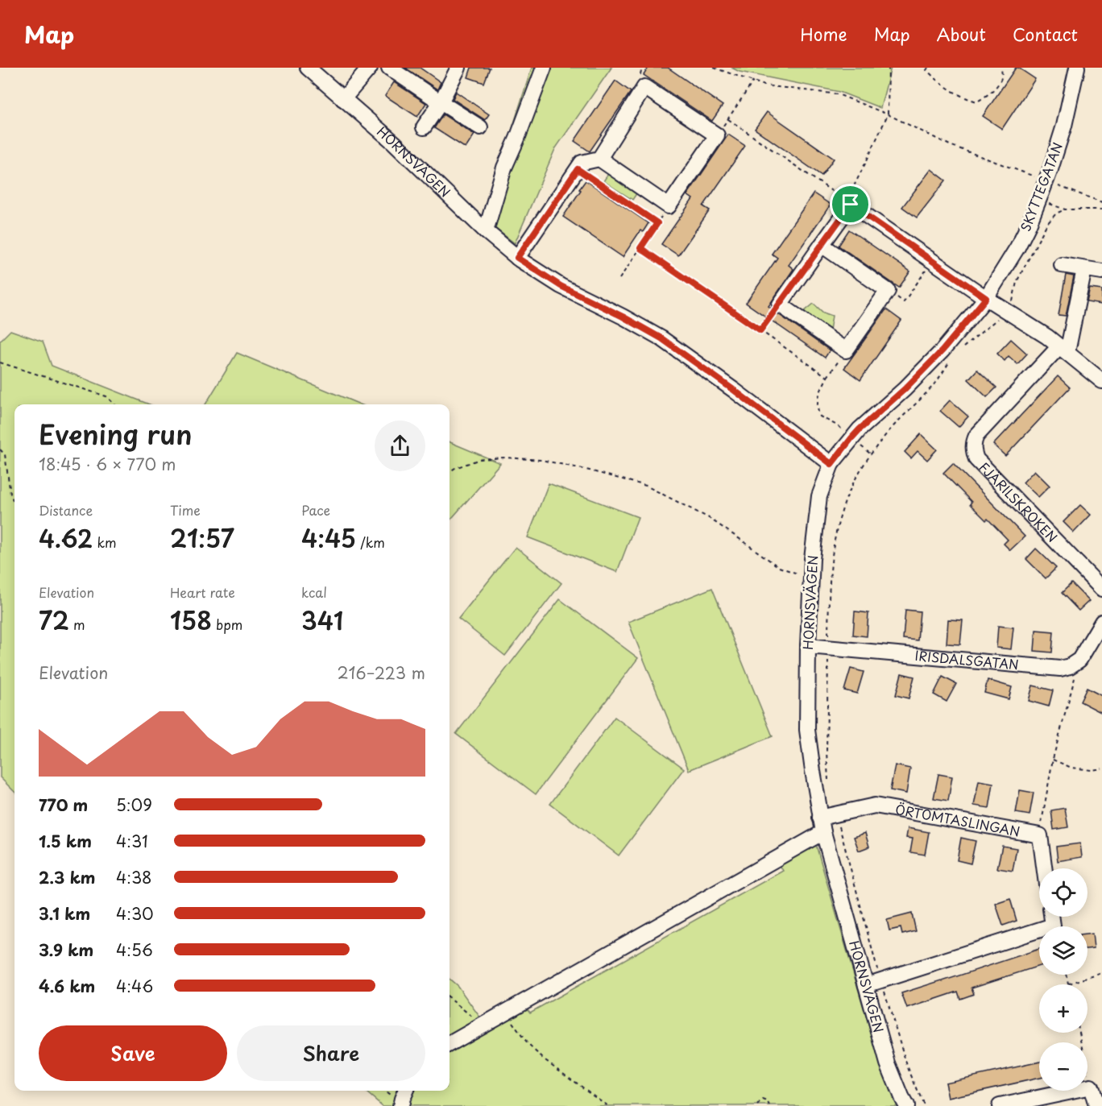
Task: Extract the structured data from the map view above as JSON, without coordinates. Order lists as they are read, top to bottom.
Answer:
{
  "streets": {
    "street": [
      "HORNSVÄGEN",
      "SKYTTEGATAN",
      "FJÄRILSKROKEN",
      "IRISDALSGATAN",
      "ÖRTOMTASLINGAN"
    ]
  },
  "crossings": [
    ["HORNSVÄGEN", "SKYTTEGATAN"],
    ["HORNSVÄGEN", "IRISDALSGATAN"],
    ["HORNSVÄGEN", "ÖRTOMTASLINGAN"]
  ],
  "page": {
    "header": "Map",
    "nav": [
      "Home",
      "Map",
      "About",
      "Contact"
    ],
    "heading": ["Evening run", "18:45 · 6 × 770 m"],
    "stats": [
      ["Distance", "4.62 km"],
      ["Time", "21:57"],
      ["Pace", "4:45 /km"],
      ["Elevation", "72 m"],
      ["Heart rate", "158 bpm"],
      ["kcal", "341"]
    ],
    "chart": ["Elevation", "216–223 m"],
    "list": [
      {
        "name": "770 m",
        "note": "5:09"
      },
      {
        "name": "1.5 km",
        "note": "4:31"
      },
      {
        "name": "2.3 km",
        "note": "4:38"
      },
      {
        "name": "3.1 km",
        "note": "4:30"
      },
      {
        "name": "3.9 km",
        "note": "4:56"
      },
      {
        "name": "4.6 km",
        "note": "4:46"
      }
    ],
    "map_buttons": ["+", "−"],
    "buttons": ["Save", "Share"]
  }
}
